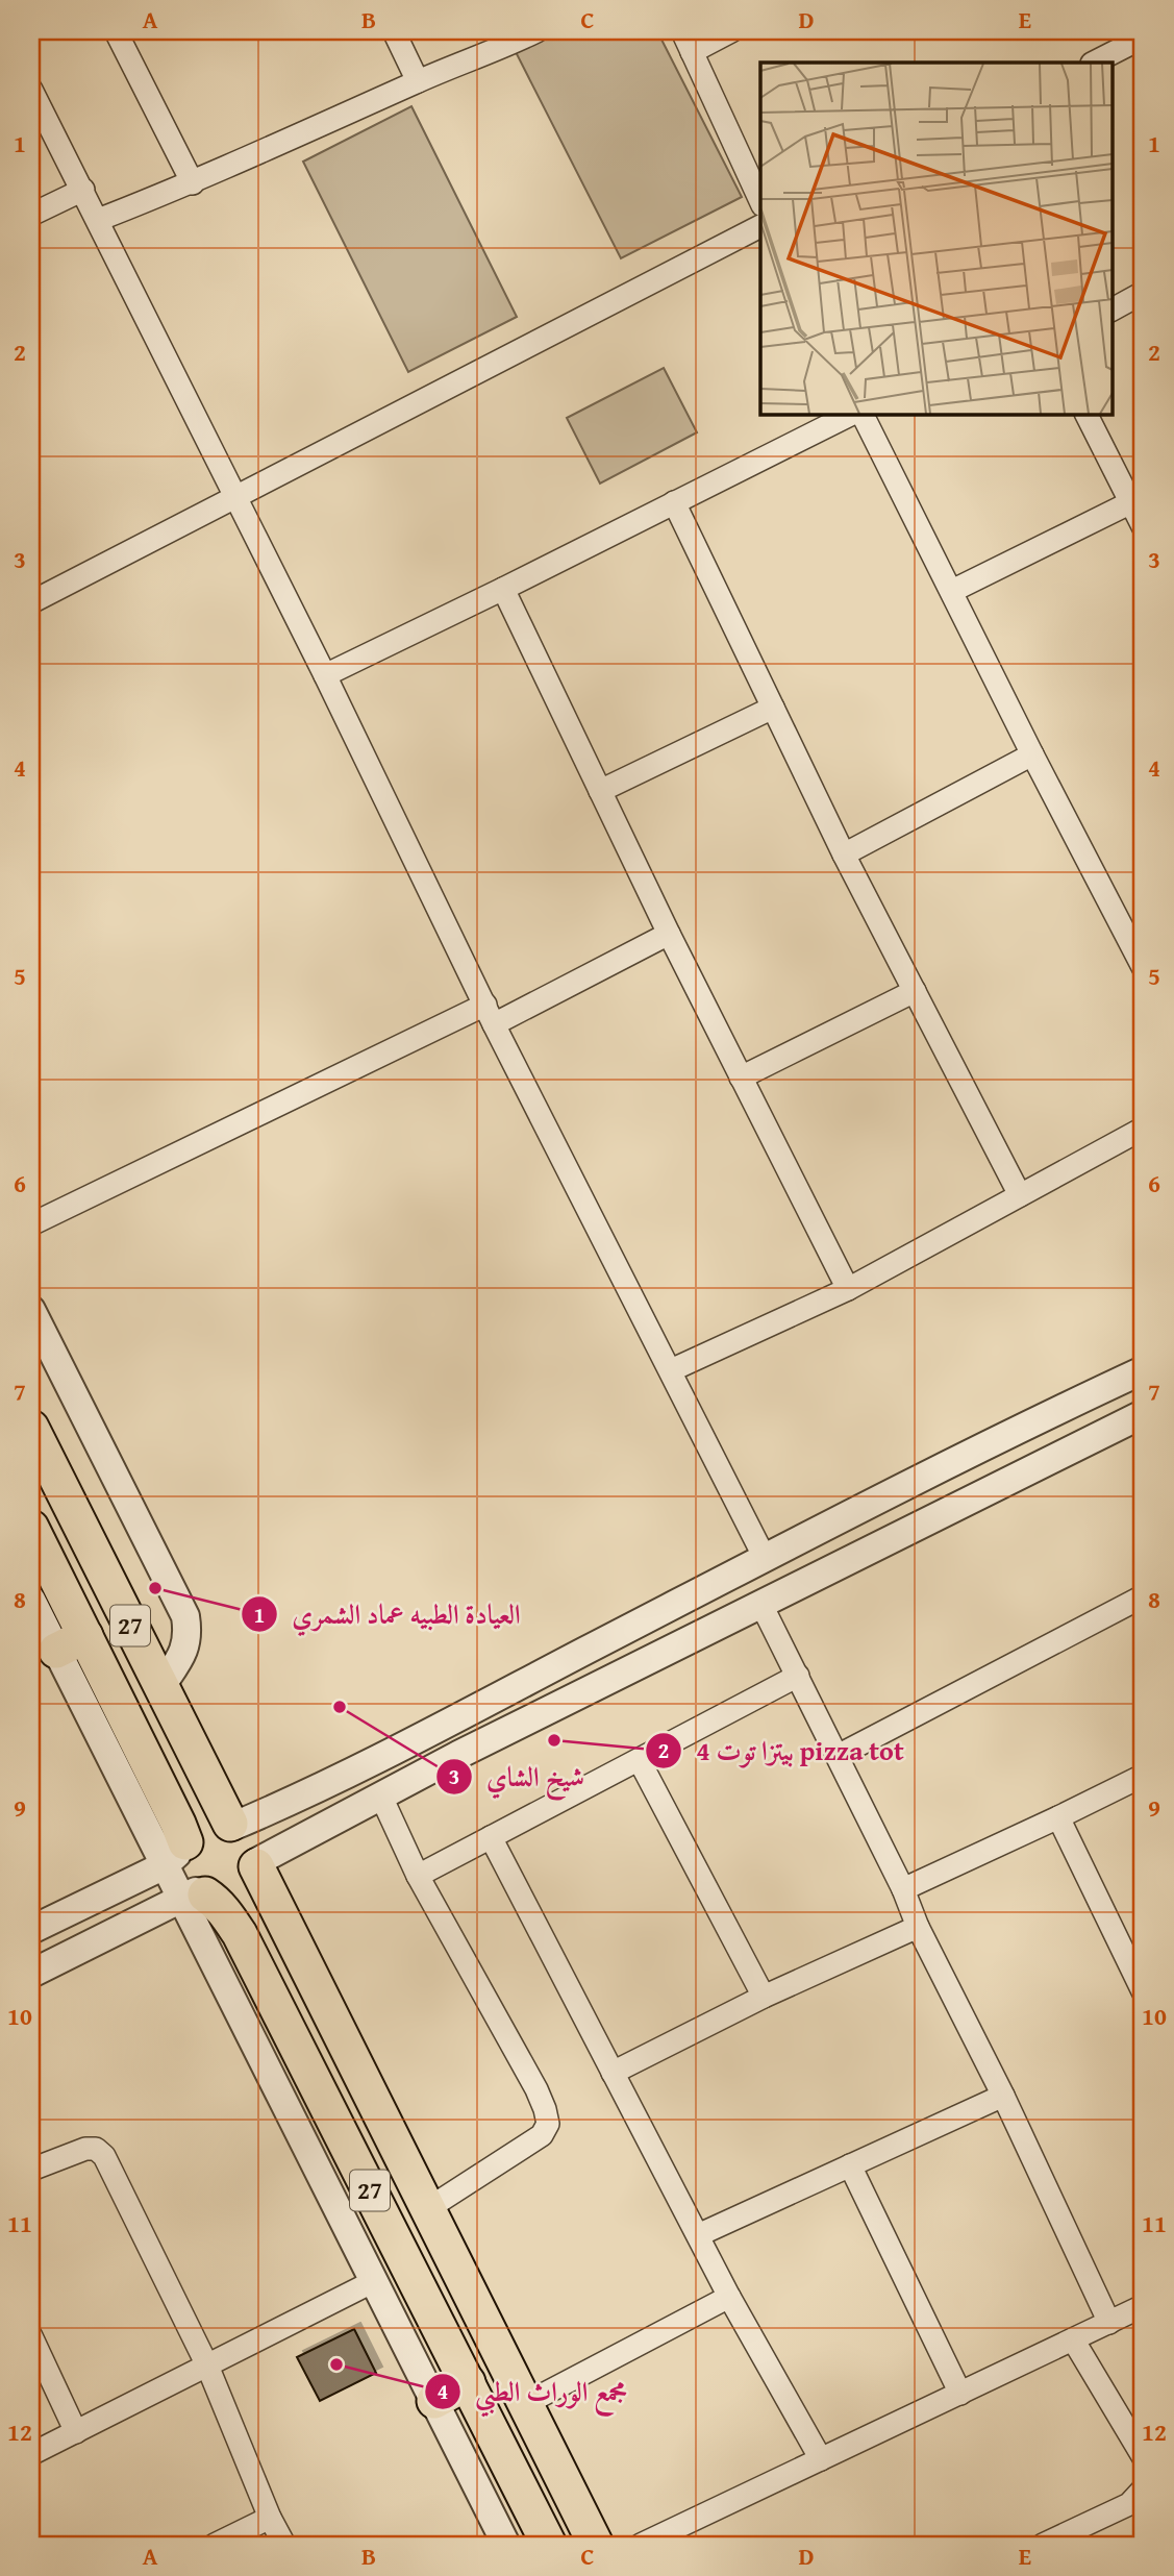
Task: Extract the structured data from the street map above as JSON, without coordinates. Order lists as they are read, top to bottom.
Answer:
{
  "streets": {
    "main road": ["27"]
  },
  "places": [
    "العيادة الطبيه عماد الشمري",
    "شيخ الشاي",
    "بيتزا توت 4 pizza tot",
    "مجمع الوراث الطبي"
  ],
  "grid": {
    "columns": [
      "A",
      "B",
      "C",
      "D",
      "E"
    ],
    "rows": [
      "1",
      "2",
      "3",
      "4",
      "5",
      "6",
      "7",
      "8",
      "9",
      "10",
      "11",
      "12"
    ]
  }
}
